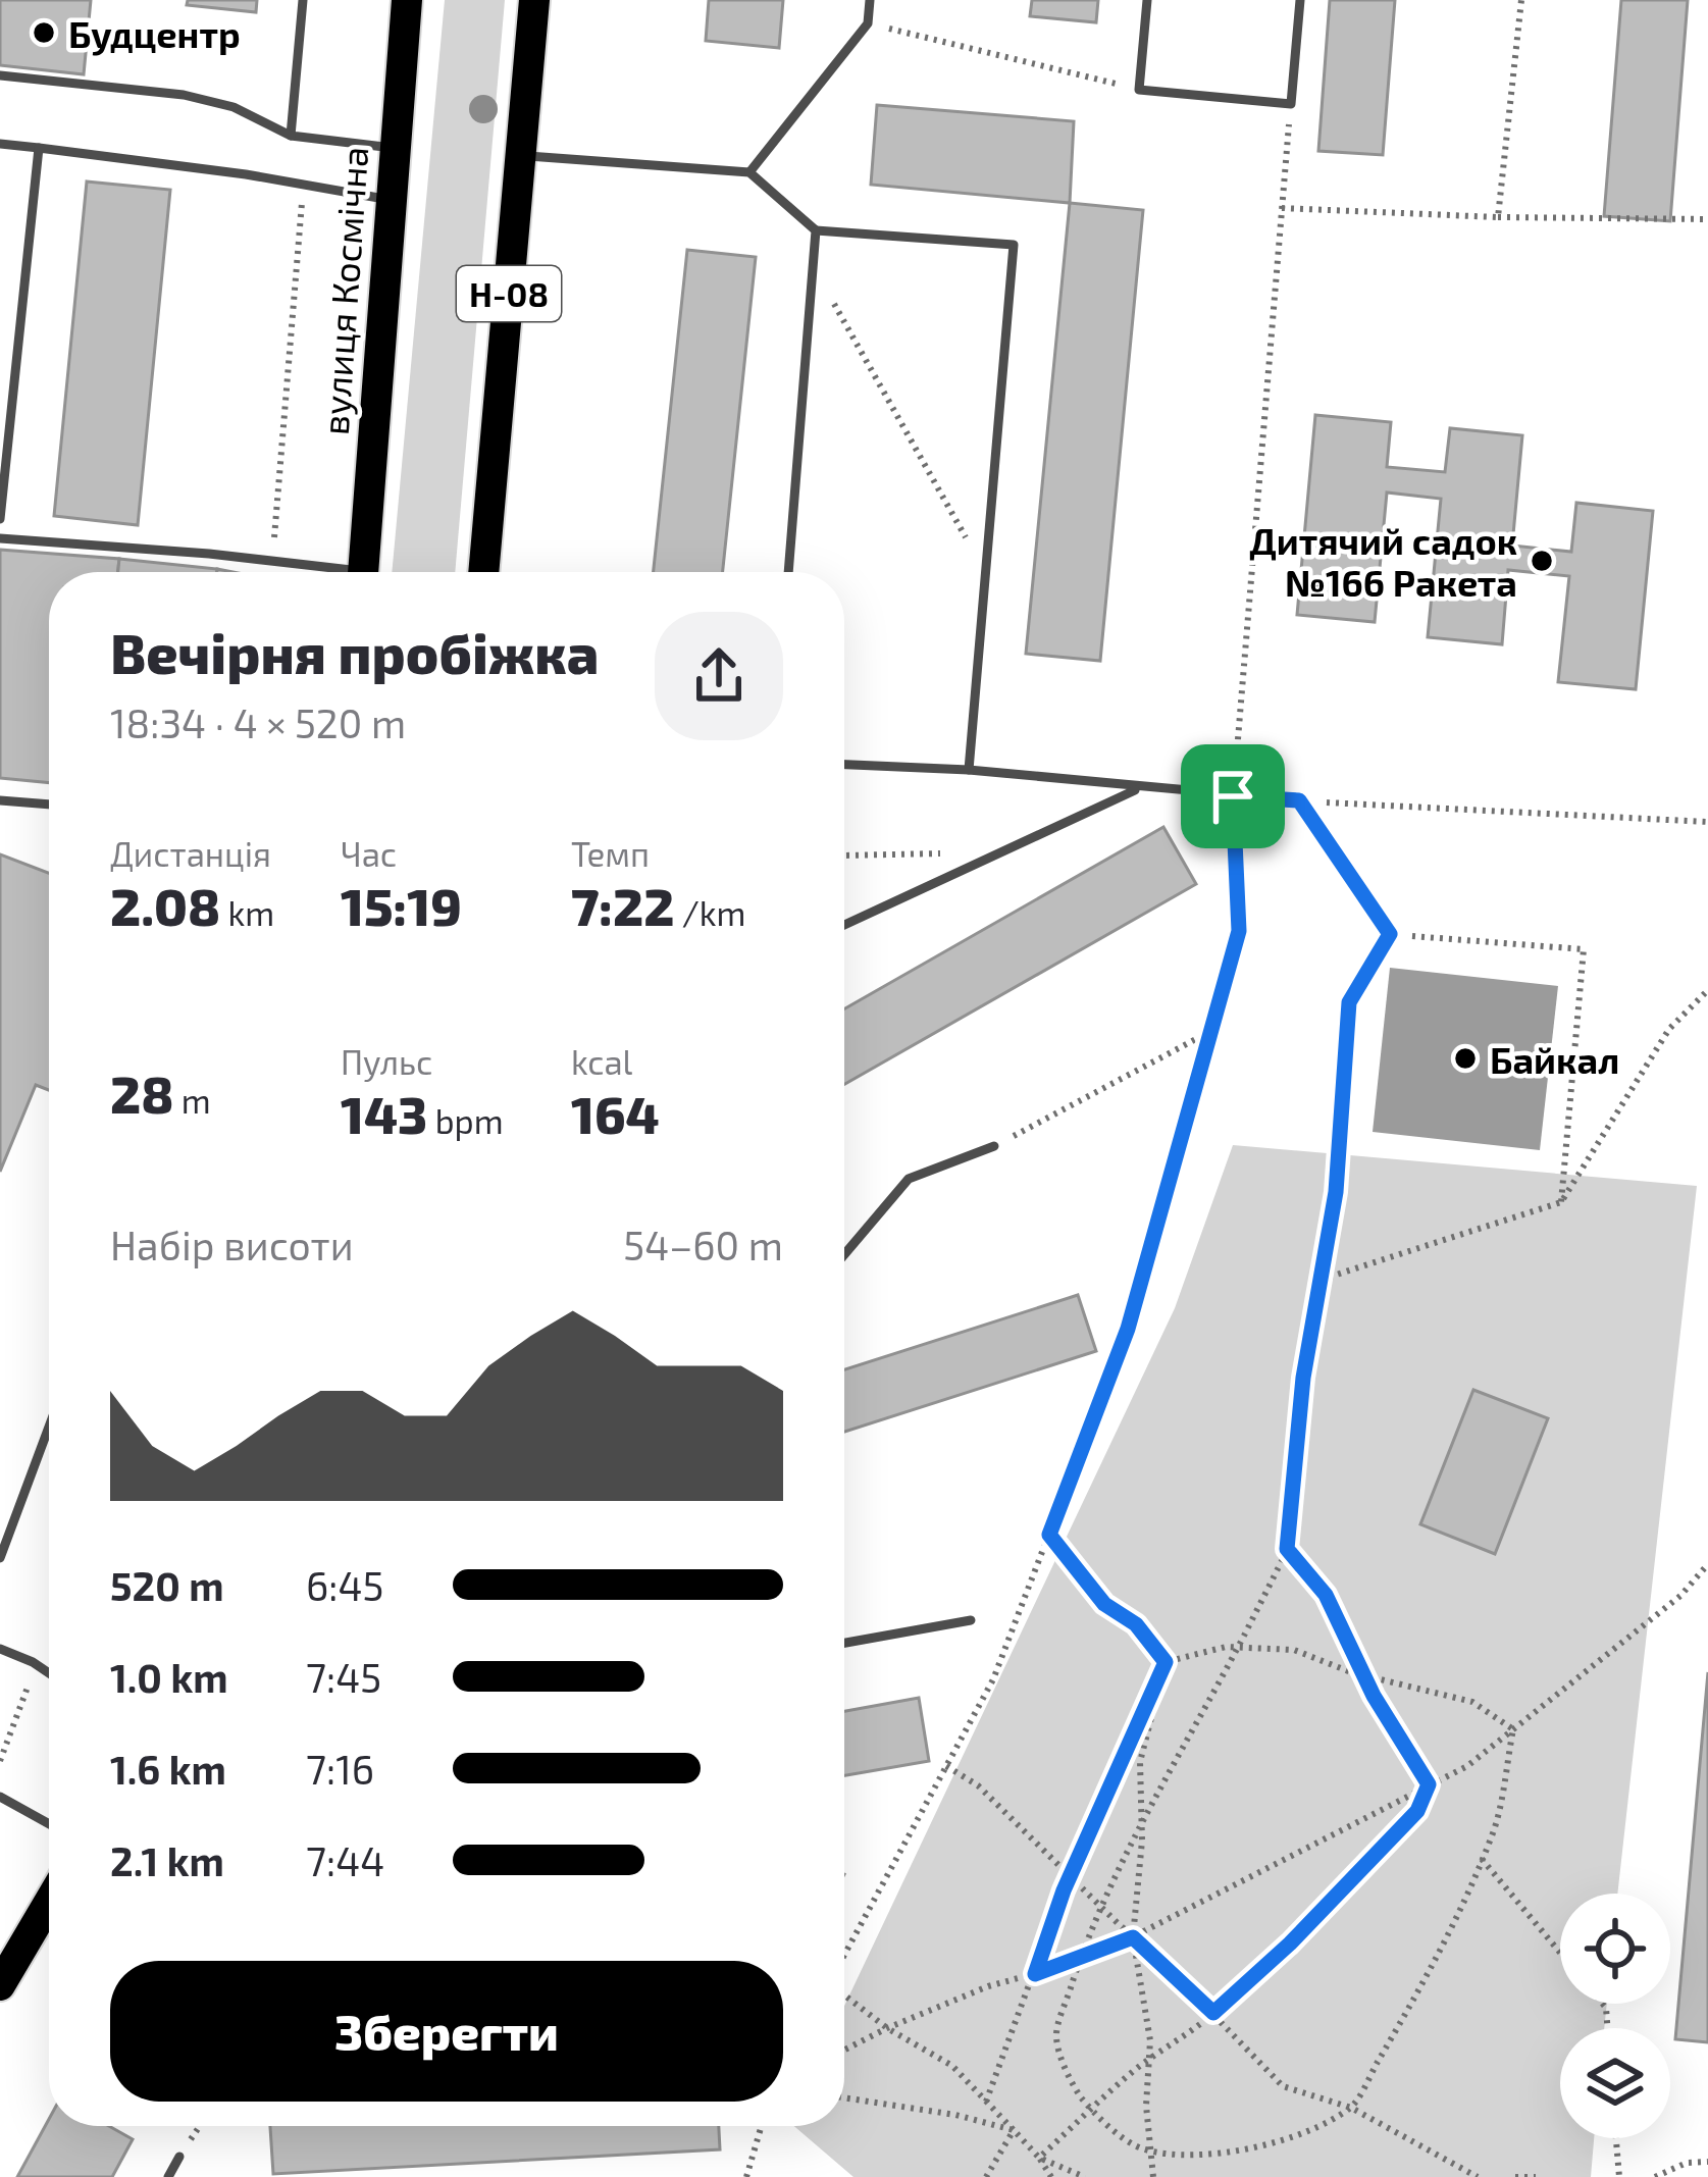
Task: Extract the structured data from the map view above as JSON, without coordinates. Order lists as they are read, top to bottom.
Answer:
{
  "streets": {
    "main road": ["вулиця Космічна", "Н-08"]
  },
  "places": ["Будцентр", "Дитячий садок №166 Ракета", "Байкал"],
  "page": {
    "heading": ["Вечірня пробіжка", "18:34 · 4 × 520 m"],
    "stats": [
      ["Дистанція", "2.08 km"],
      ["Час", "15:19"],
      ["Темп", "7:22 /km"],
      ["28 m"],
      ["Пульс", "143 bpm"],
      ["kcal", "164"]
    ],
    "chart": ["Набір висоти", "54–60 m"],
    "list": [
      {
        "name": "520 m",
        "note": "6:45"
      },
      {
        "name": "1.0 km",
        "note": "7:45"
      },
      {
        "name": "1.6 km",
        "note": "7:16"
      },
      {
        "name": "2.1 km",
        "note": "7:44"
      }
    ],
    "buttons": "Зберегти"
  }
}
